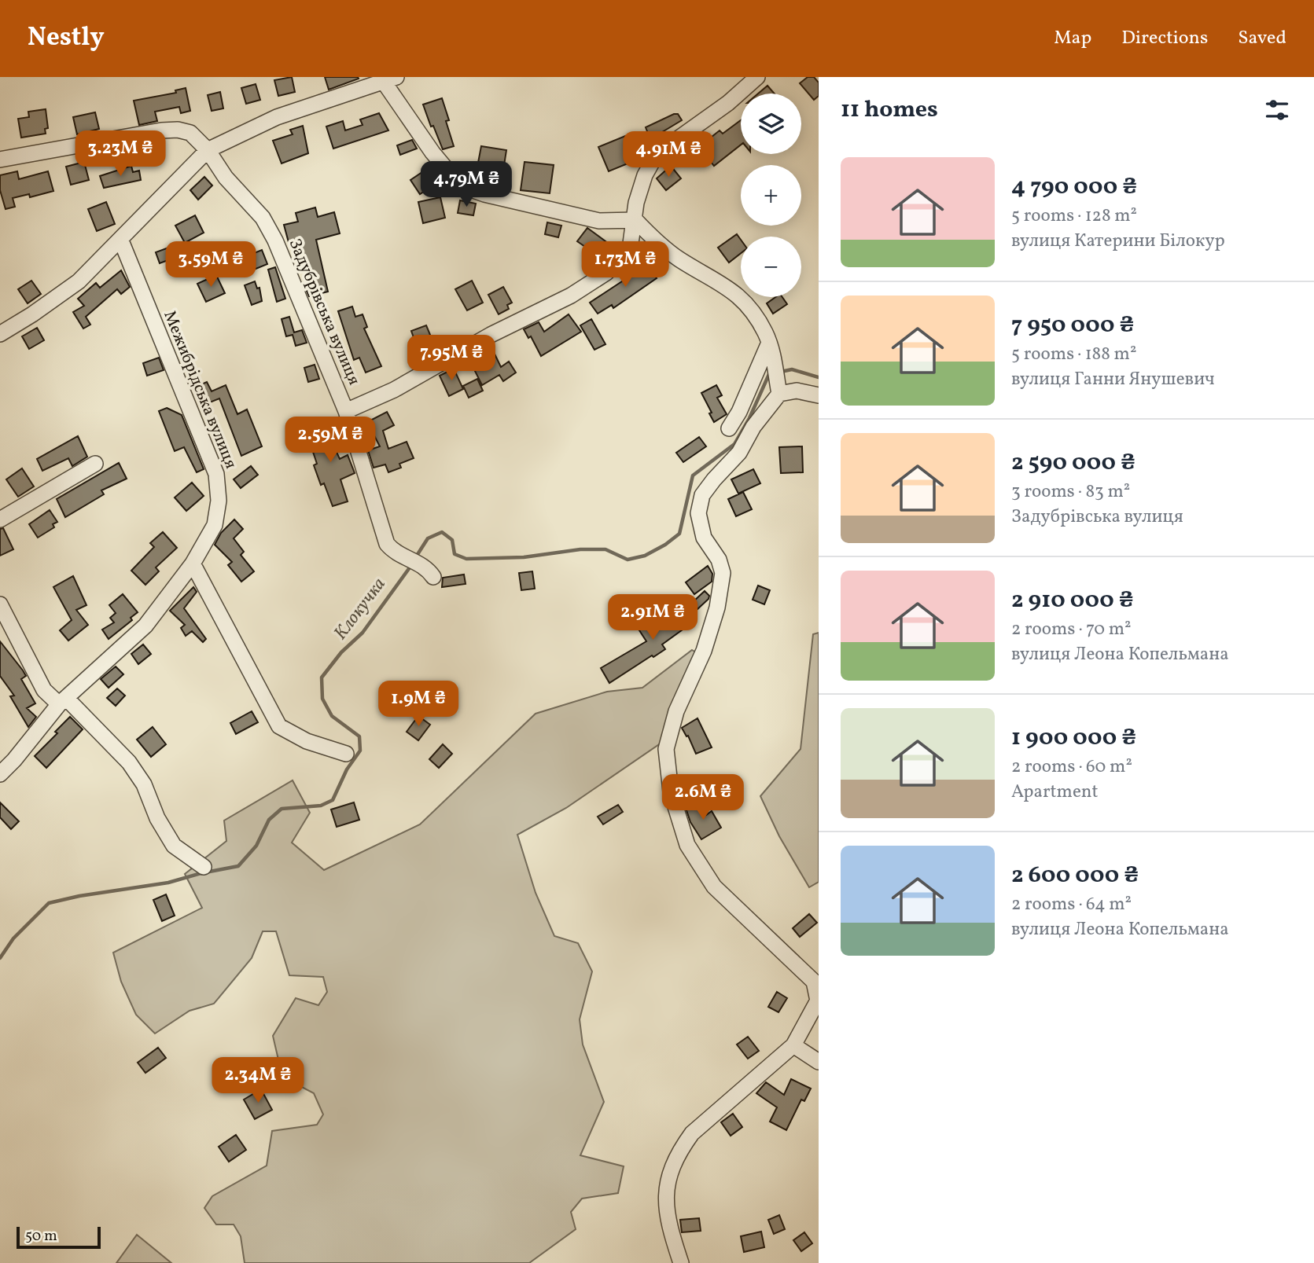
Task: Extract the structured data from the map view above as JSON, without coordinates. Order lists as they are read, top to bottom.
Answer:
{
  "streets": {
    "street": ["Задубрівська вулиця", "Межибрідська вулиця"]
  },
  "water": ["Клокучка"],
  "scale_bar": "50 m",
  "page": {
    "header": "Nestly",
    "nav": ["Map", "Directions", "Saved"],
    "heading": "11 homes",
    "map_buttons": ["+", "−"],
    "price": [
      "3.23M ₴",
      "4.91M ₴",
      "4.79M ₴",
      "3.59M ₴",
      "1.73M ₴",
      "7.95M ₴",
      "2.59M ₴",
      "2.91M ₴",
      "1.9M ₴",
      "2.6M ₴",
      "2.34M ₴"
    ],
    "list": [
      {
        "name": "4 790 000 ₴",
        "note": "5 rooms · 128 m² · вулиця Катерини Білокур"
      },
      {
        "name": "7 950 000 ₴",
        "note": "5 rooms · 188 m² · вулиця Ганни Янушевич"
      },
      {
        "name": "2 590 000 ₴",
        "note": "3 rooms · 83 m² · Задубрівська вулиця"
      },
      {
        "name": "2 910 000 ₴",
        "note": "2 rooms · 70 m² · вулиця Леона Копельмана"
      },
      {
        "name": "1 900 000 ₴",
        "note": "2 rooms · 60 m² · Apartment"
      },
      {
        "name": "2 600 000 ₴",
        "note": "2 rooms · 64 m² · вулиця Леона Копельмана"
      }
    ],
    "scale": "50 m"
  }
}
